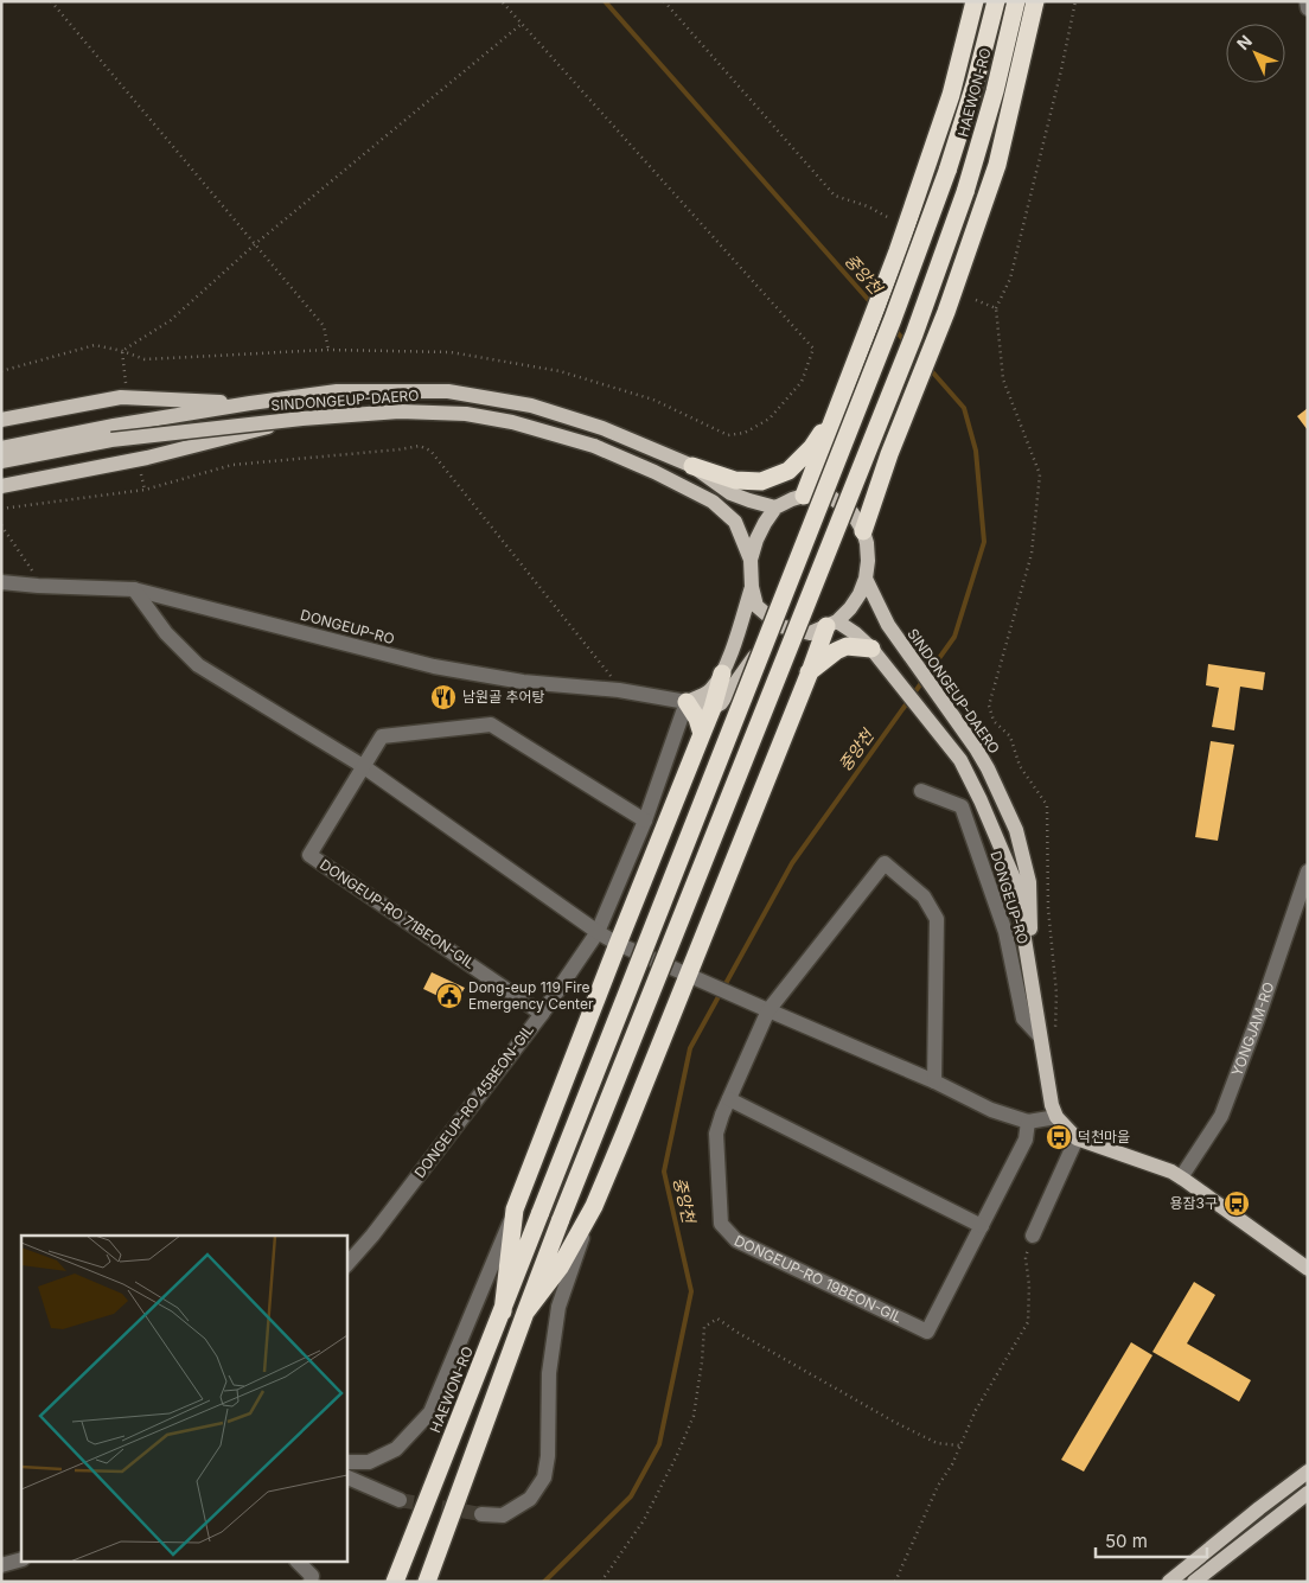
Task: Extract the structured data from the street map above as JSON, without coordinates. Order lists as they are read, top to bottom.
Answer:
{
  "streets": {
    "highway": ["HAEWON-RO"],
    "main road": ["SINDONGEUP-DAERO", "DONGEUP-RO"],
    "street": [
      "DONGEUP-RO 71BEON-GIL",
      "YONGJAM-RO",
      "DONGEUP-RO 45BEON-GIL",
      "DONGEUP-RO 19BEON-GIL"
    ]
  },
  "crossings": [
    ["SINDONGEUP-DAERO", "DONGEUP-RO"],
    ["DONGEUP-RO", "YONGJAM-RO"],
    ["DONGEUP-RO", "DONGEUP-RO 45BEON-GIL"],
    ["DONGEUP-RO 71BEON-GIL", "DONGEUP-RO 45BEON-GIL"]
  ],
  "water": ["중앙천"],
  "places": {
    "restaurant": ["남원골 추어탕"],
    "public building": ["Dong-eup 119 Fire Emergency Center"],
    "bus stop": ["덕천마을", "용잠3구"]
  },
  "scale_bar": "50 m",
  "north": "top left"
}
